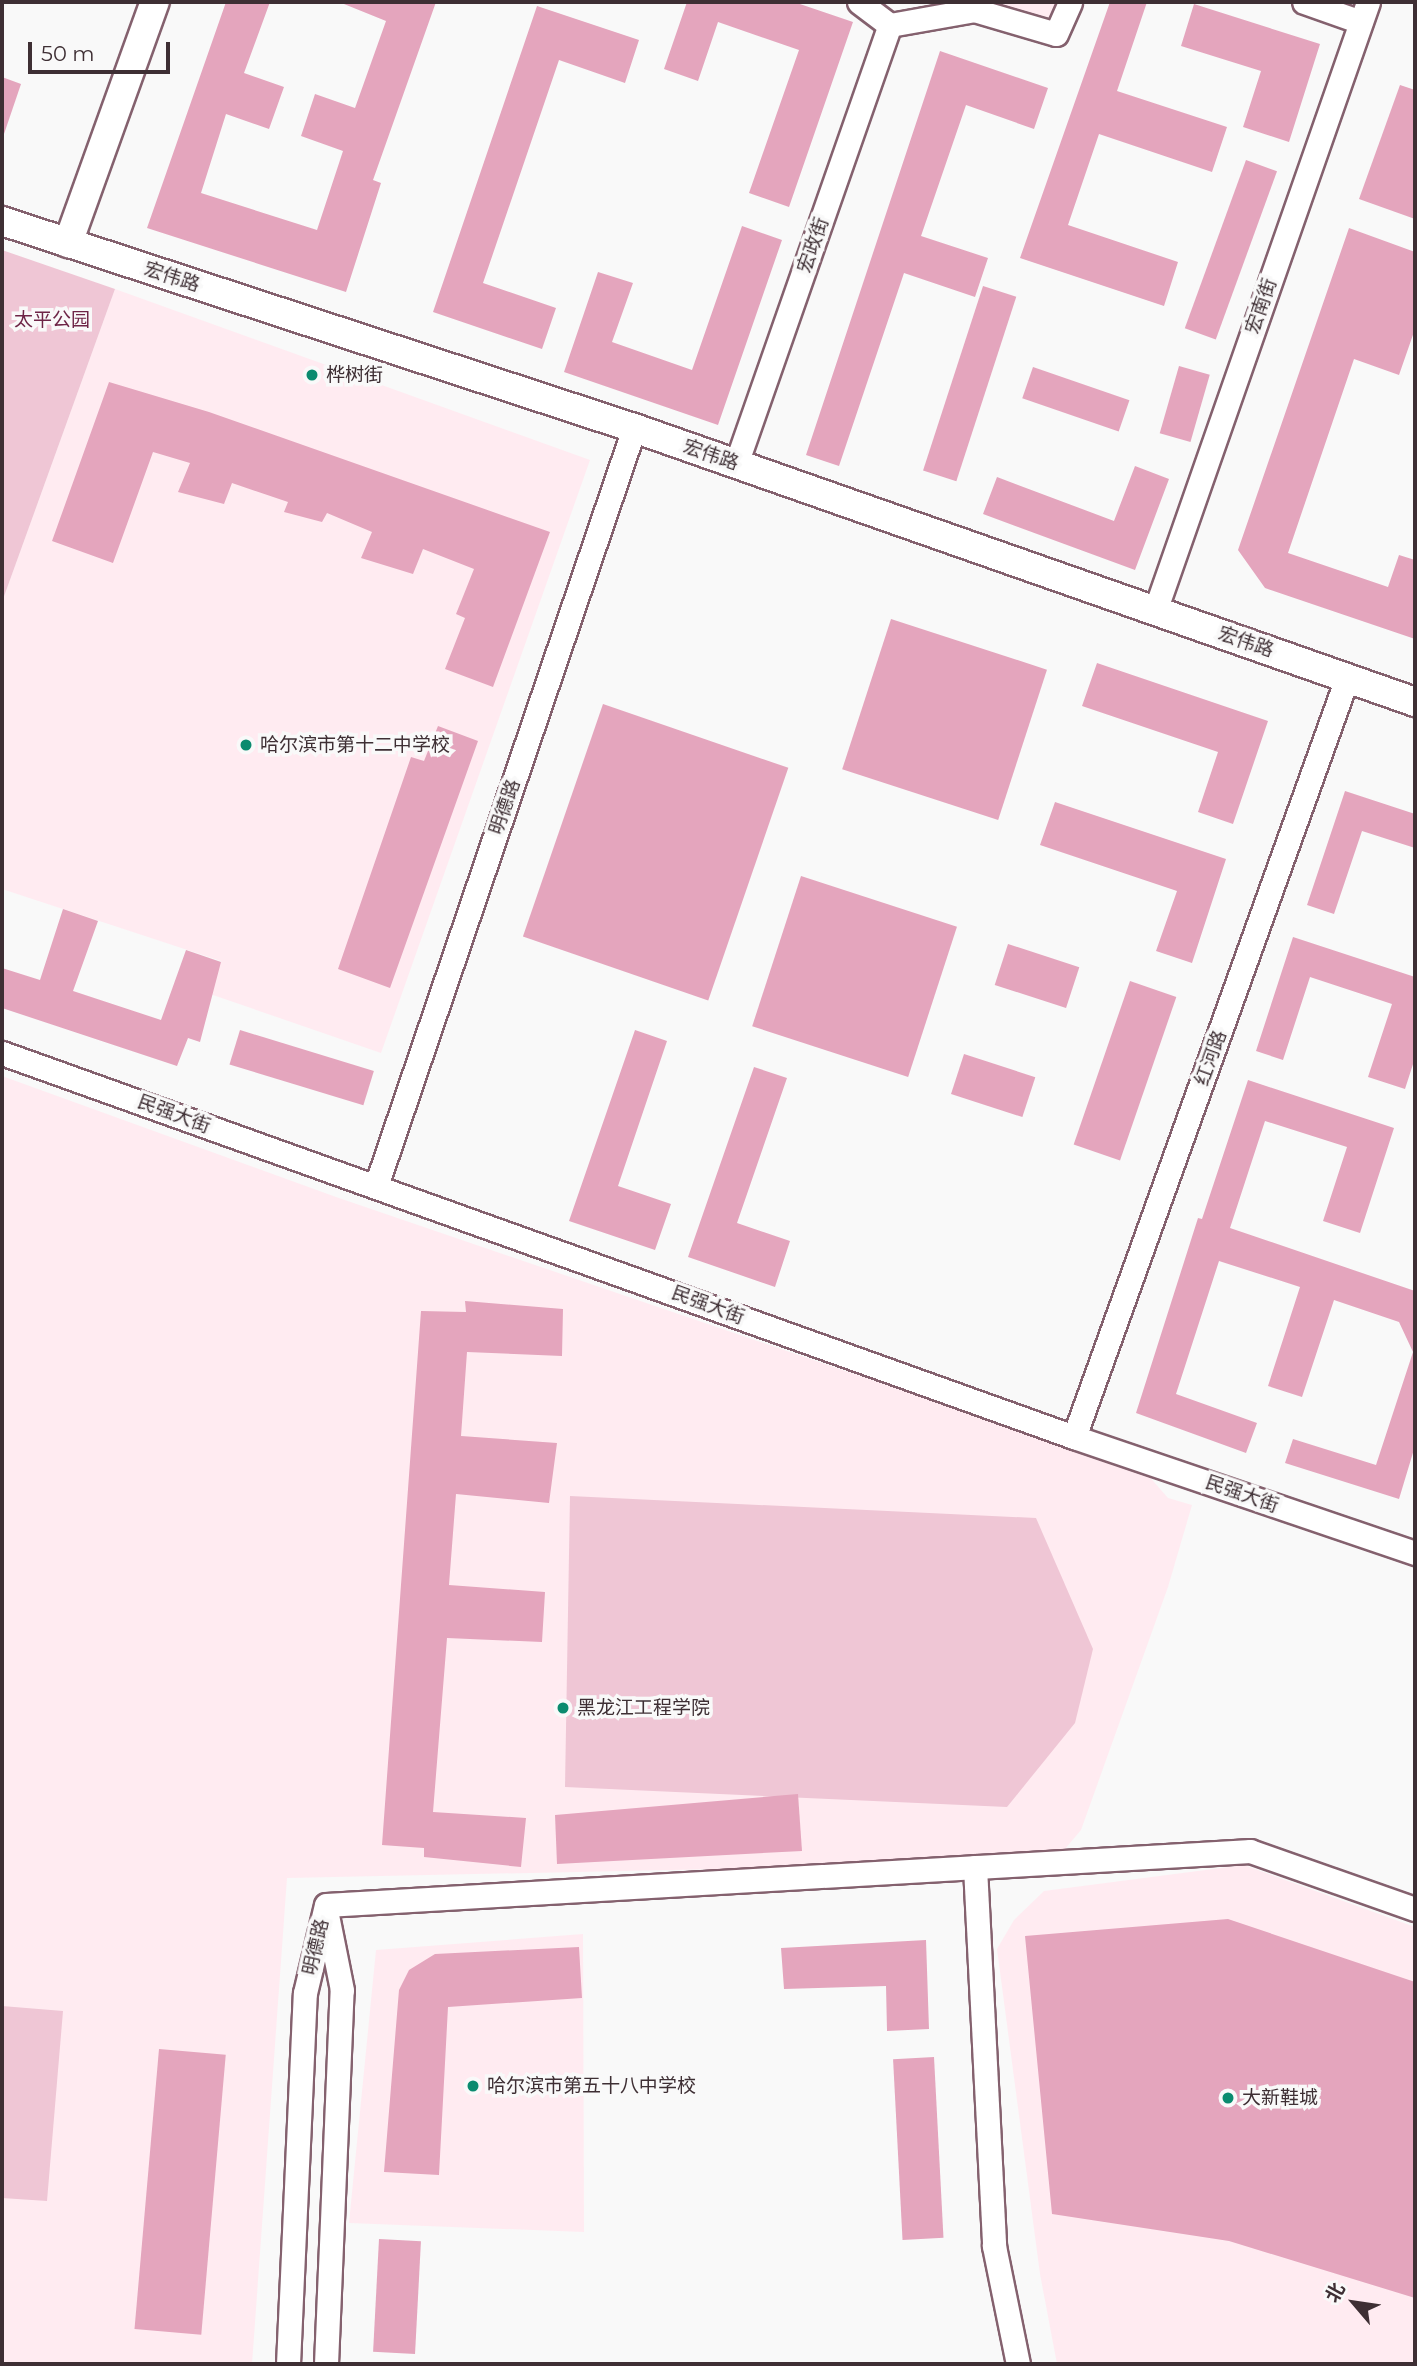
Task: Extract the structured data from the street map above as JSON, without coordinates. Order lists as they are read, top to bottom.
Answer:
{
  "streets": {
    "main road": ["宏伟路"],
    "street": [
      "宏政街",
      "宏南街",
      "明德路",
      "红河路",
      "民强大街"
    ]
  },
  "crossings": [
    ["宏政街", "宏伟路"],
    ["宏伟路", "宏南街"],
    ["宏伟路", "明德路"],
    ["宏伟路", "红河路"],
    ["明德路", "民强大街"],
    ["红河路", "民强大街"]
  ],
  "parks": ["太平公园"],
  "places": [
    "桦树街",
    "哈尔滨市第十二中学校",
    "黑龙江工程学院",
    "哈尔滨市第五十八中学校",
    "大新鞋城"
  ],
  "scale_bar": "50 m",
  "north": "top left"
}
